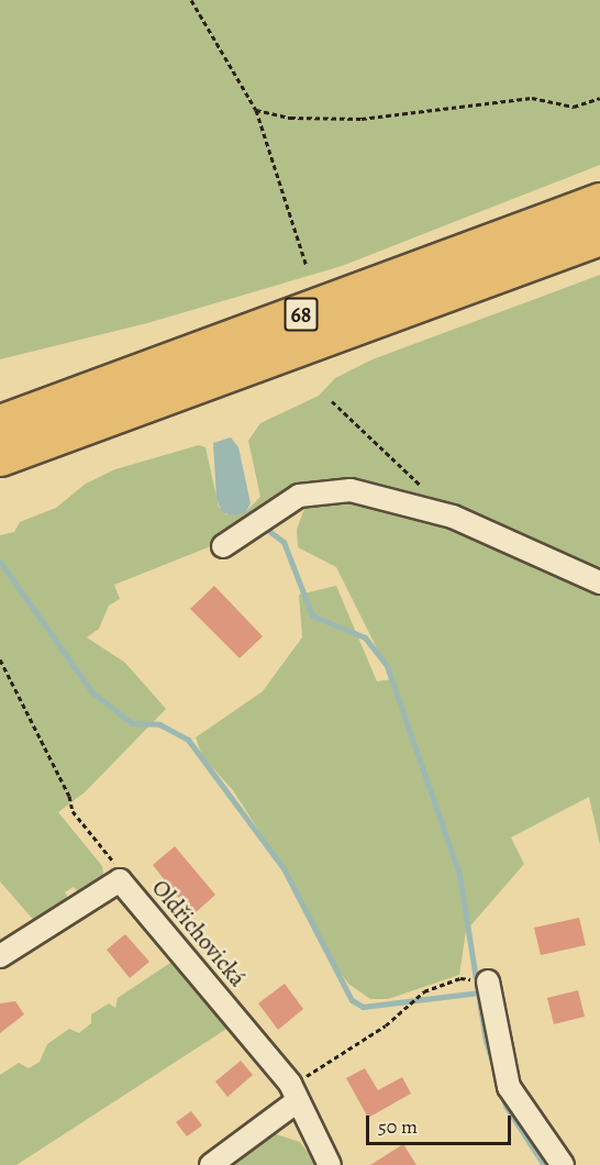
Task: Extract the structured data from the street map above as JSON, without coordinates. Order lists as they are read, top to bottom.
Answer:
{
  "streets": {
    "highway": ["68"],
    "street": ["Oldřichovická"]
  },
  "scale_bar": "50 m"
}
